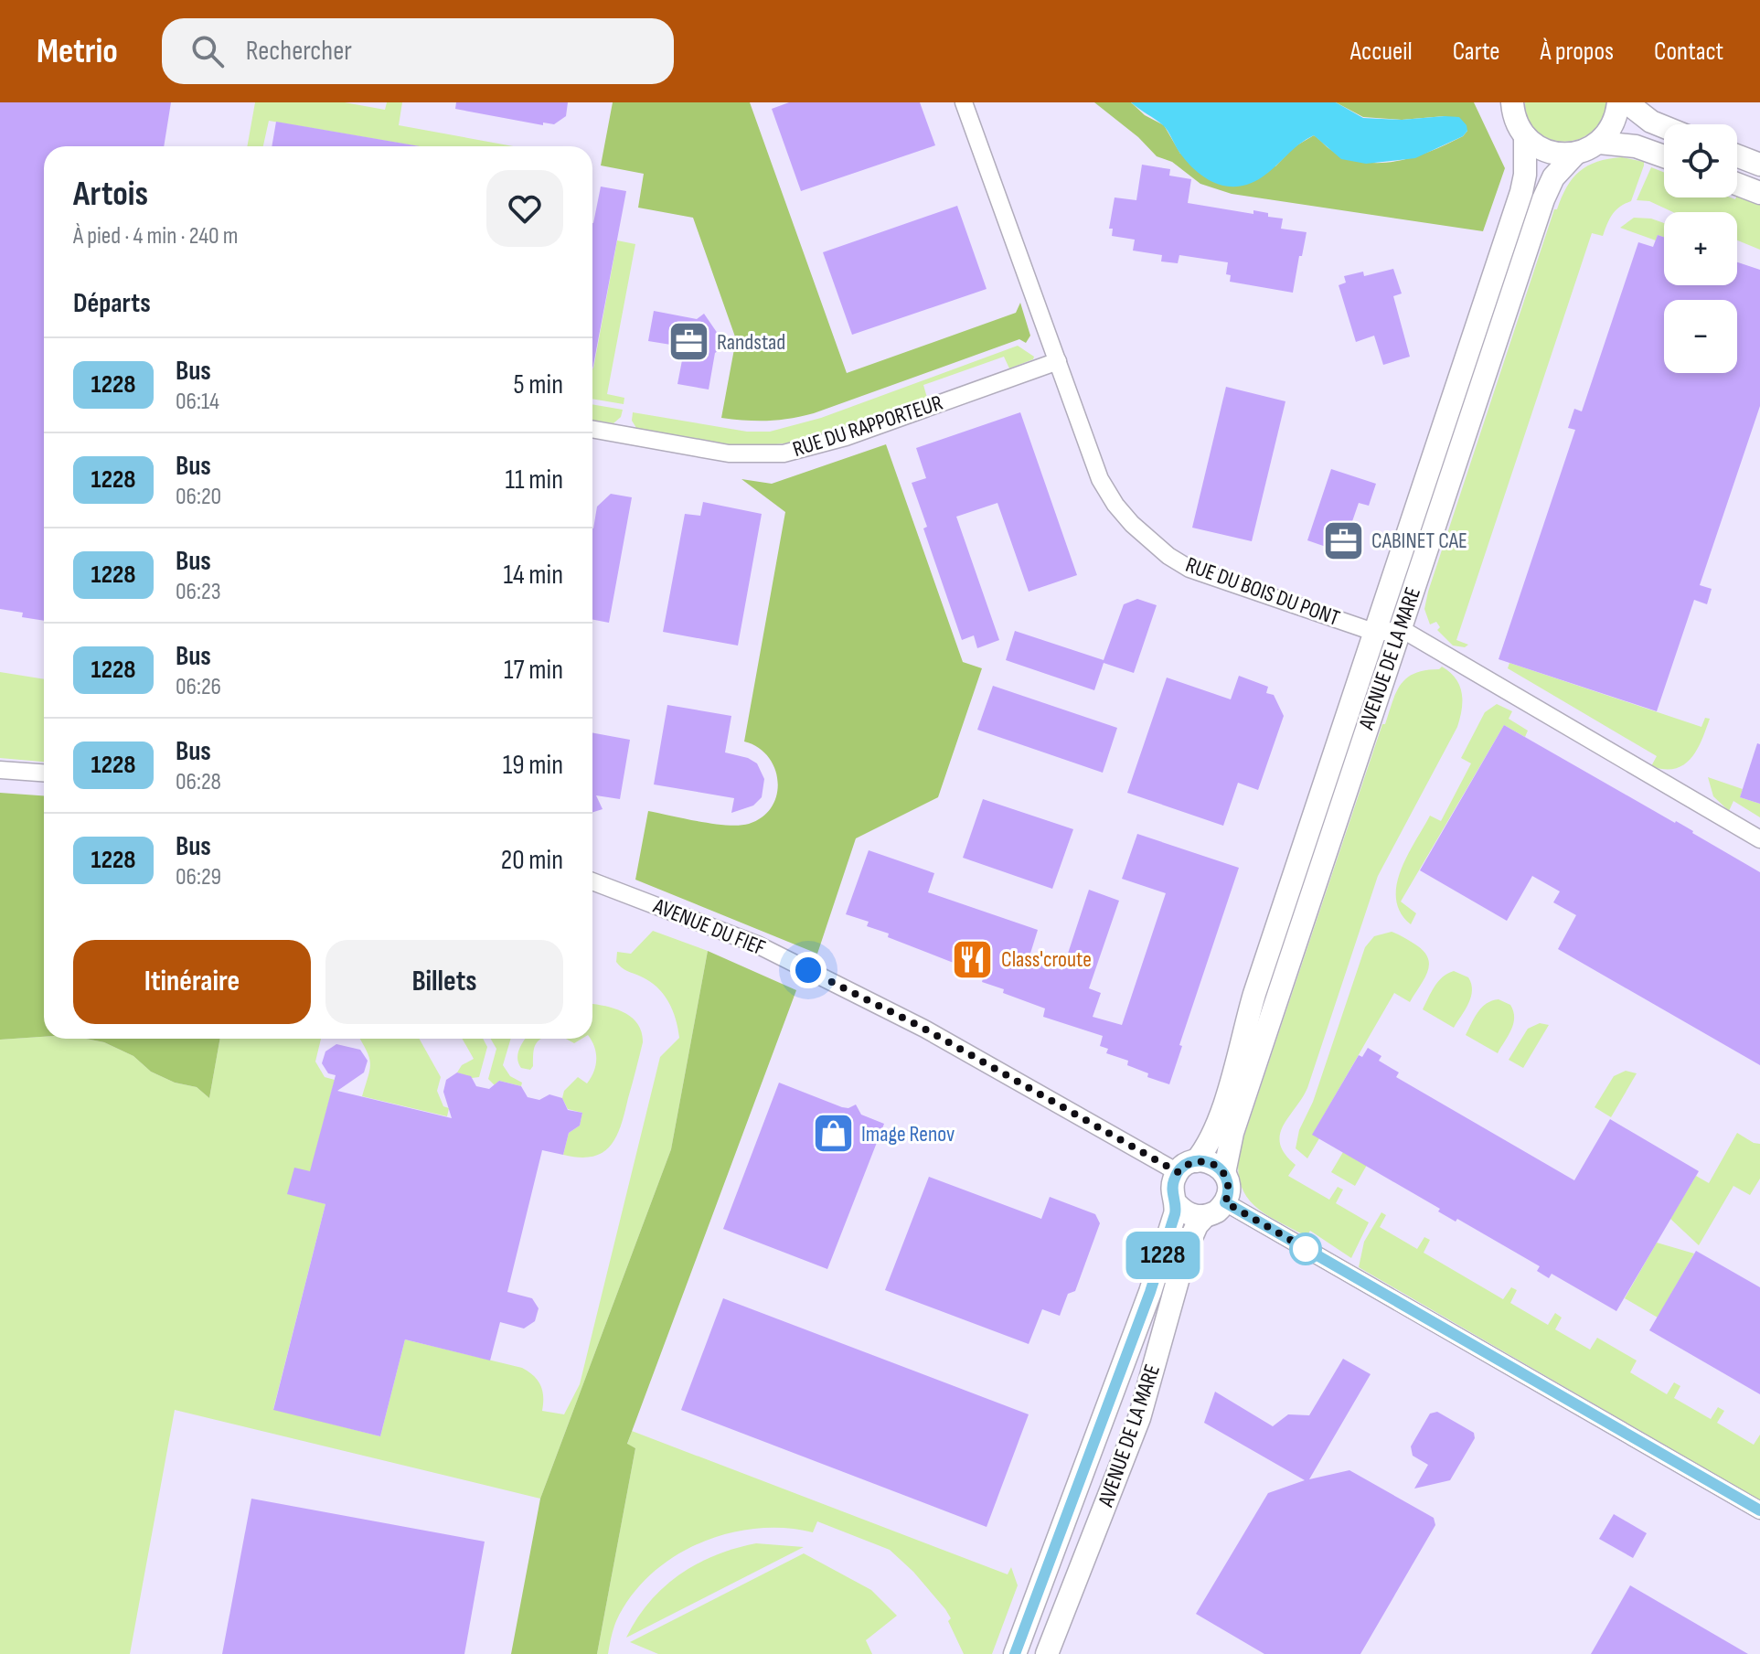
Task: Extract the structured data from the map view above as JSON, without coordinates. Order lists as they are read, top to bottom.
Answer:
{
  "streets": {
    "street": [
      "RUE DU RAPPORTEUR",
      "RUE DU BOIS DU PONT",
      "AVENUE DE LA MARE",
      "AVENUE DU FIEF"
    ]
  },
  "crossings": [
    ["RUE DU RAPPORTEUR", "RUE DU BOIS DU PONT"],
    ["RUE DU BOIS DU PONT", "AVENUE DE LA MARE"],
    ["AVENUE DE LA MARE", "AVENUE DU FIEF"]
  ],
  "places": {
    "office": ["Randstad", "CABINET CAE"],
    "restaurant": ["Class'croute"],
    "shop": ["Image Renov"]
  },
  "lines": ["bus line 1228"],
  "page": {
    "header": "Metrio",
    "search": "Rechercher",
    "nav": [
      "Accueil",
      "Carte",
      "À propos",
      "Contact"
    ],
    "on_map": "1228",
    "map_buttons": ["+", "−"],
    "heading": [
      ["Artois", "À pied · 4 min · 240 m"],
      "Départs"
    ],
    "list": [
      {
        "mark": "1228",
        "name": "Bus",
        "note": "06:14",
        "value": "5 min"
      },
      {
        "mark": "1228",
        "name": "Bus",
        "note": "06:20",
        "value": "11 min"
      },
      {
        "mark": "1228",
        "name": "Bus",
        "note": "06:23",
        "value": "14 min"
      },
      {
        "mark": "1228",
        "name": "Bus",
        "note": "06:26",
        "value": "17 min"
      },
      {
        "mark": "1228",
        "name": "Bus",
        "note": "06:28",
        "value": "19 min"
      },
      {
        "mark": "1228",
        "name": "Bus",
        "note": "06:29",
        "value": "20 min"
      }
    ],
    "buttons": ["Itinéraire", "Billets"]
  }
}
